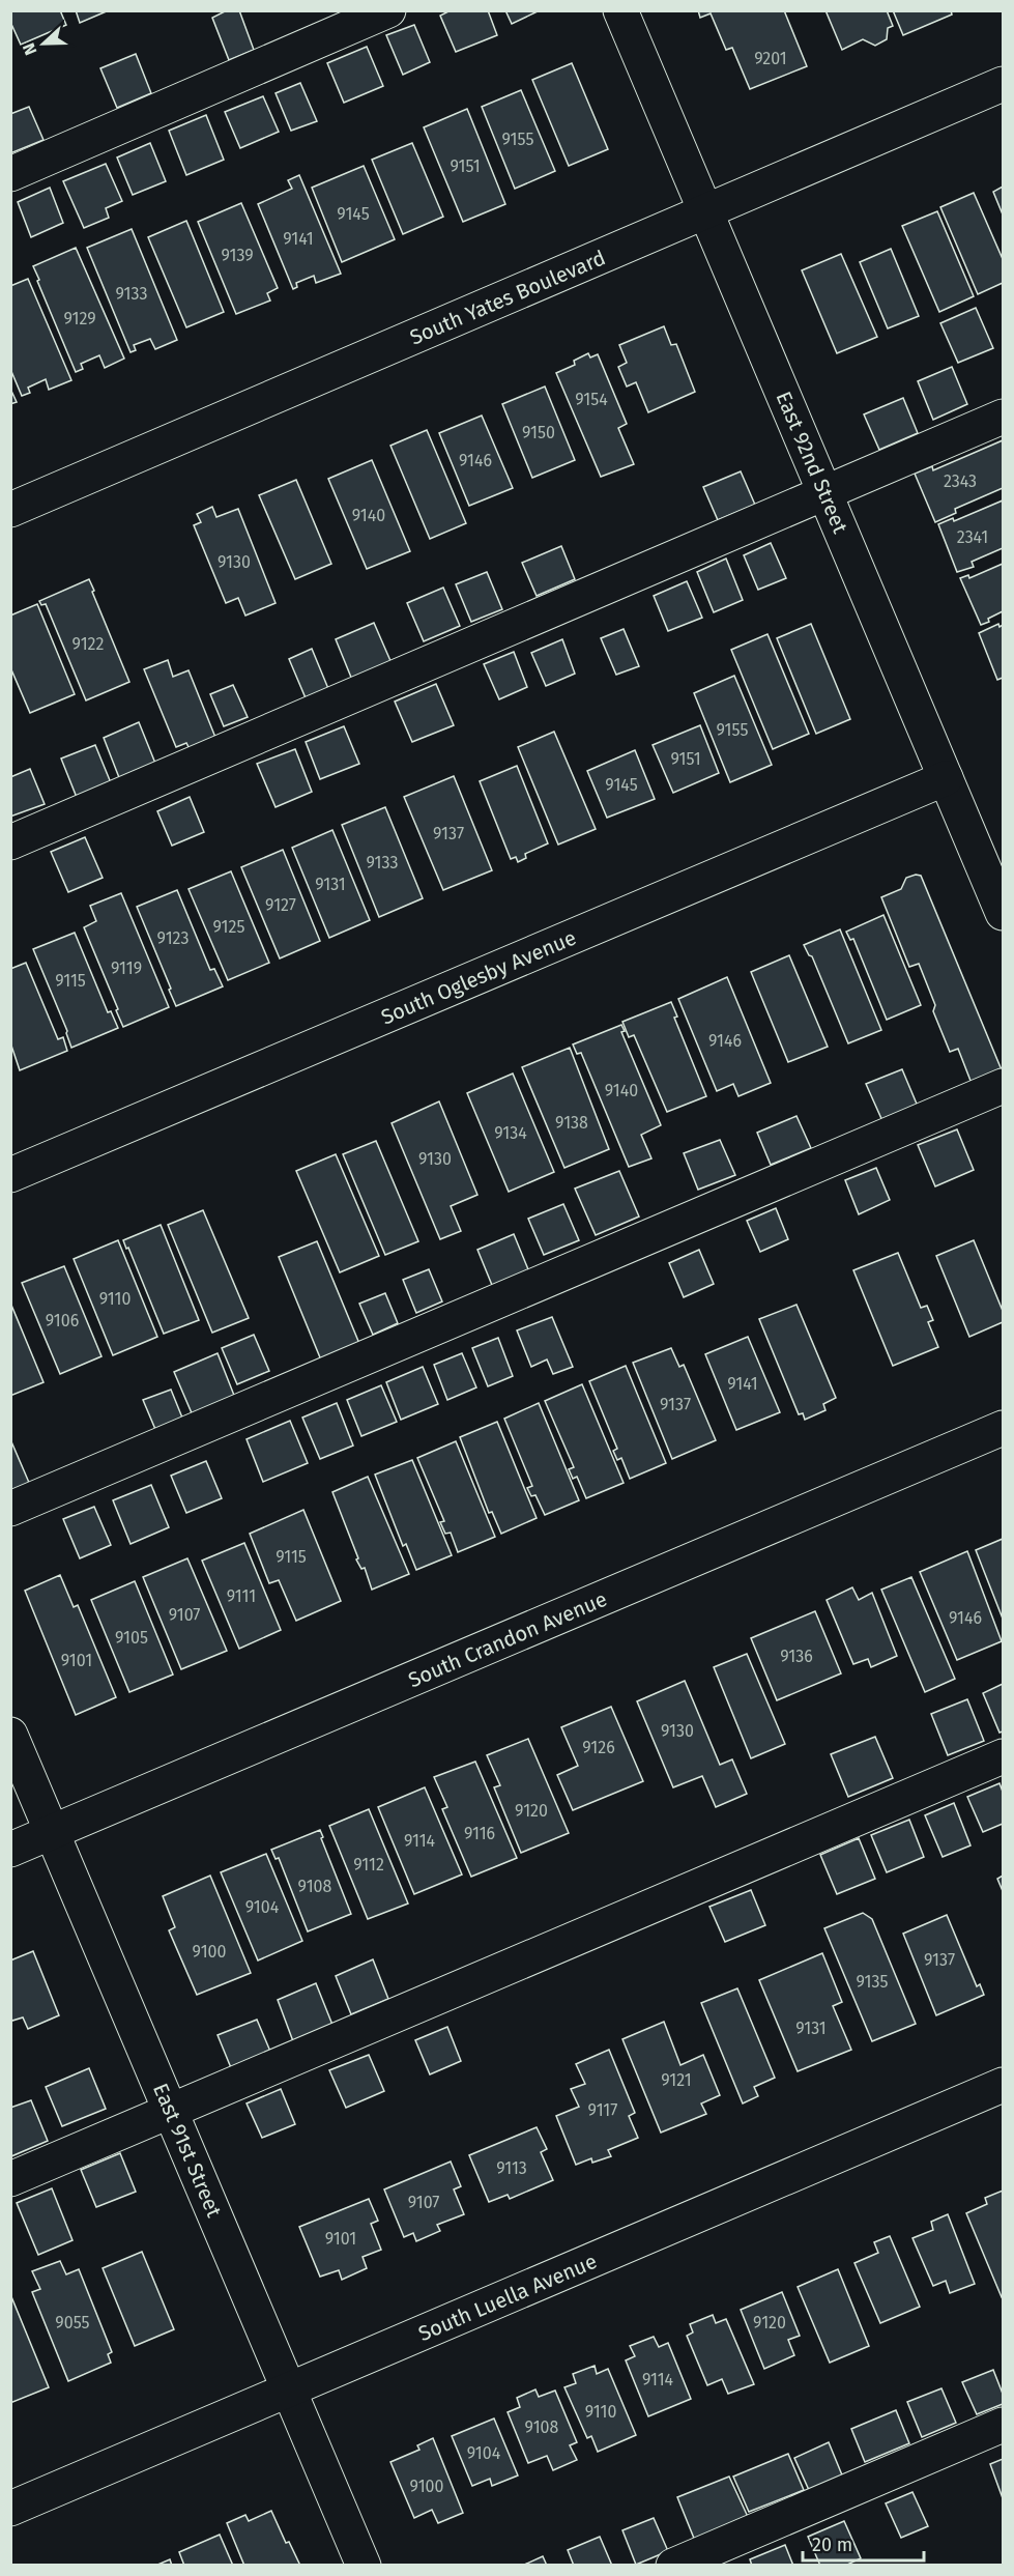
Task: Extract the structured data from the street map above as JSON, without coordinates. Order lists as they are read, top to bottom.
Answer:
{
  "streets": {
    "street": [
      "South Yates Boulevard",
      "East 92nd Street",
      "South Oglesby Avenue",
      "South Crandon Avenue",
      "East 91st Street",
      "South Luella Avenue"
    ]
  },
  "crossings": [
    ["South Yates Boulevard", "East 92nd Street"],
    ["East 92nd Street", "South Oglesby Avenue"],
    ["South Crandon Avenue", "East 91st Street"],
    ["East 91st Street", "South Luella Avenue"]
  ],
  "house_numbers": [
    "9201",
    "9155",
    "9151",
    "9145",
    "9141",
    "9139",
    "9133",
    "9129",
    "9154",
    "9150",
    "9146",
    "2343",
    "9140",
    "2341",
    "9130",
    "9122",
    "9155",
    "9151",
    "9145",
    "9137",
    "9133",
    "9131",
    "9127",
    "9125",
    "9123",
    "9119",
    "9115",
    "9146",
    "9140",
    "9138",
    "9134",
    "9130",
    "9110",
    "9106",
    "9141",
    "9137",
    "9115",
    "9111",
    "9107",
    "9146",
    "9105",
    "9136",
    "9101",
    "9130",
    "9126",
    "9120",
    "9116",
    "9114",
    "9112",
    "9108",
    "9104",
    "9100",
    "9137",
    "9135",
    "9131",
    "9121",
    "9117",
    "9113",
    "9107",
    "9101",
    "9055",
    "9120",
    "9114",
    "9110",
    "9108",
    "9104",
    "9100"
  ],
  "scale_bar": "20 m",
  "north": "left"
}
